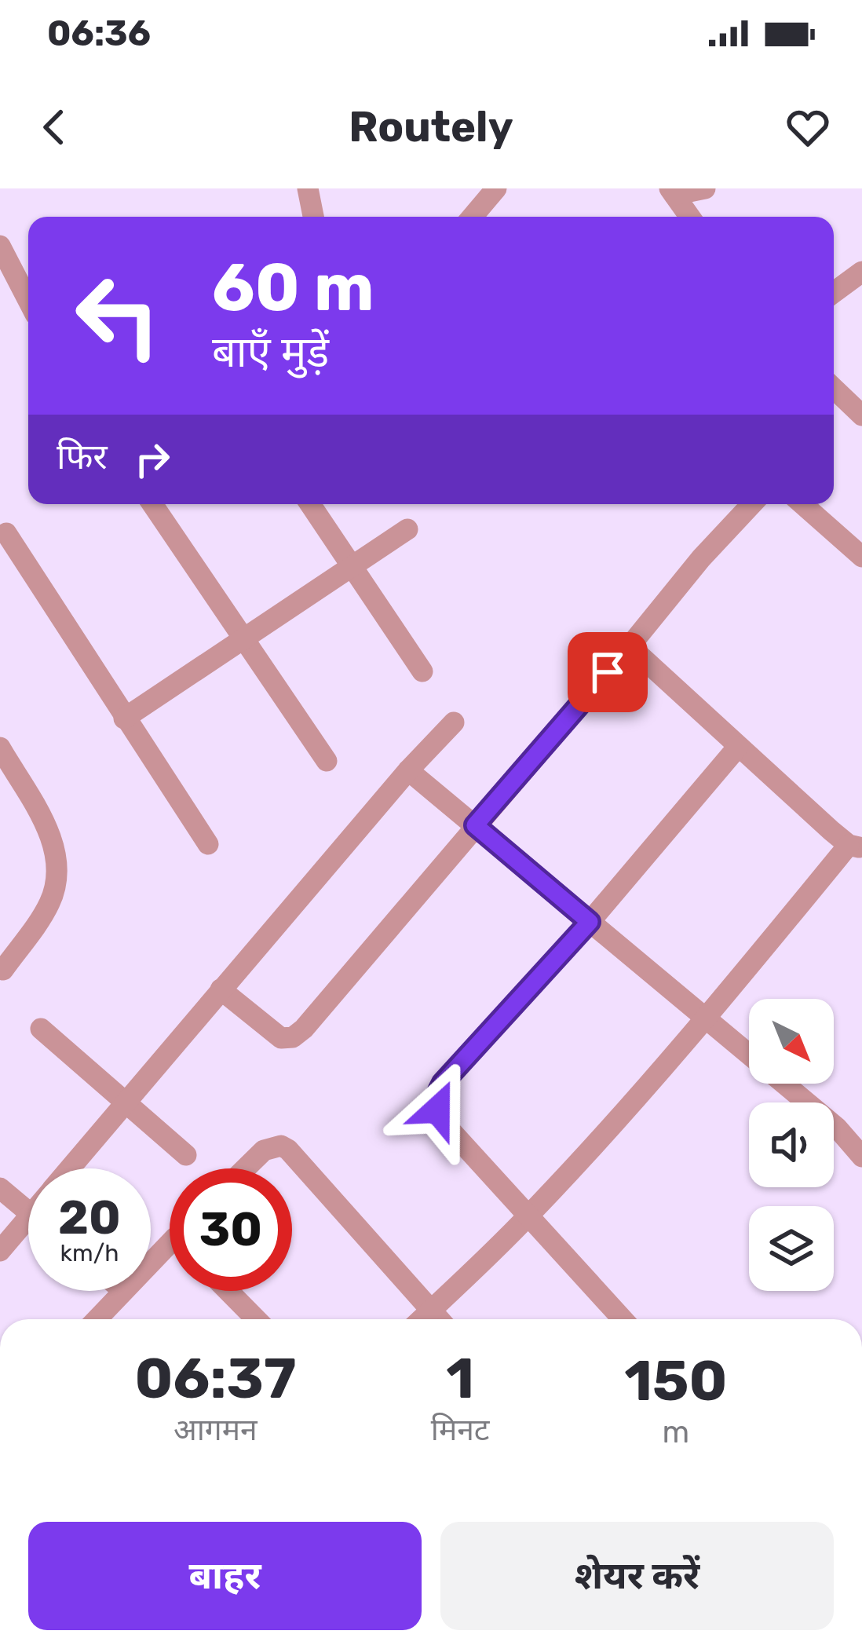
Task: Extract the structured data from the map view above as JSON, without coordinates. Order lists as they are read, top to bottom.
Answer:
{
  "north": "bottom right",
  "page": {
    "status": "06:36",
    "header": "Routely",
    "turn": ["60 m", "बाएँ मुड़ें"],
    "then": "फिर",
    "speed": "20 km/h",
    "limit": "30",
    "eta": [
      "06:37",
      "आगमन",
      "1",
      "मिनट",
      "150",
      "m"
    ],
    "buttons": ["बाहर", "शेयर करें"]
  }
}
